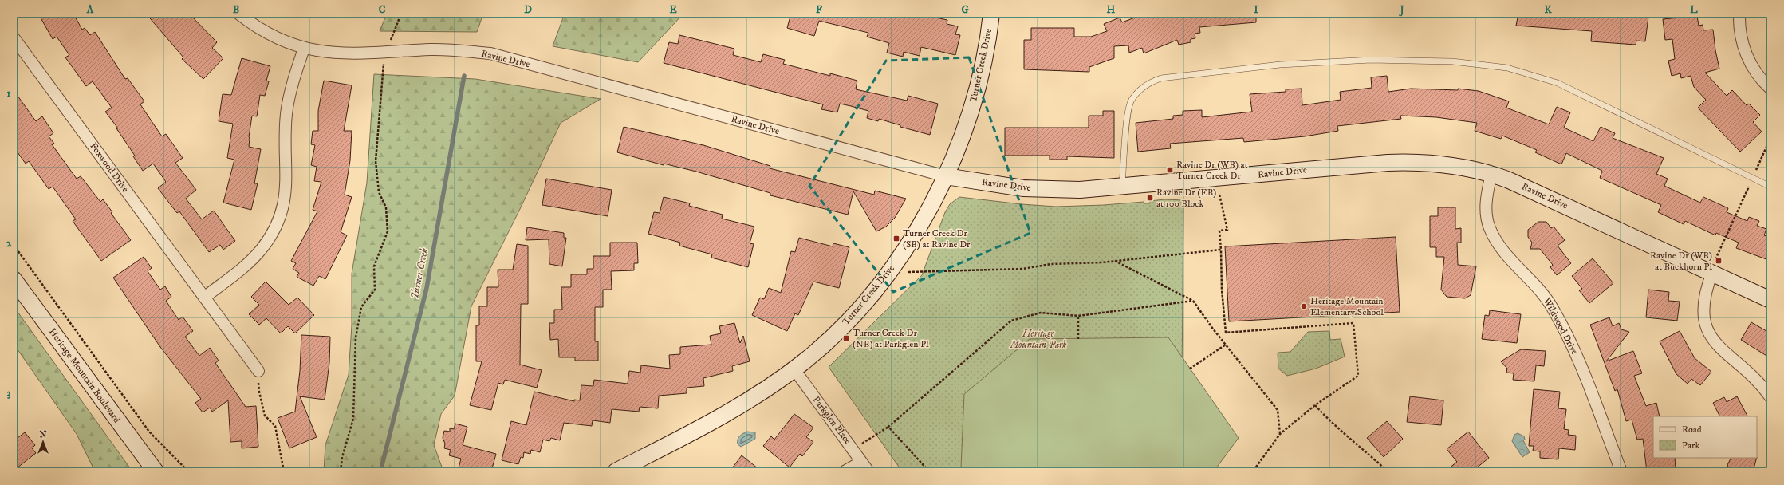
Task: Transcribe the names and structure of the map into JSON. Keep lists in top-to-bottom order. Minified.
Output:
{"streets":{"street":["Ravine Drive","Turner Creek Drive","Foxwood Drive","Wildwood Drive","Heritage Mountain Boulevard","Parkglen Place"]},"crossings":[["Ravine Drive","Turner Creek Drive"],["Ravine Drive","Wildwood Drive"],["Turner Creek Drive","Parkglen Place"]],"water":["Turner Creek"],"parks":["Heritage Mountain Park"],"places":{"transit":["Ravine Dr (WB) at Turner Creek Dr","Ravine Dr (EB) at 100 Block","Turner Creek Dr (SB) at Ravine Dr","Ravine Dr (WB) at Buckhorn Pl","Turner Creek Dr (NB) at Parkglen Pl"],"other":["Heritage Mountain Elementary School"]},"legend":["Road","Park"],"north":"top","grid":{"columns":["A","B","C","D","E","F","G","H","I","J","K","L"],"rows":["1","2","3"]}}
